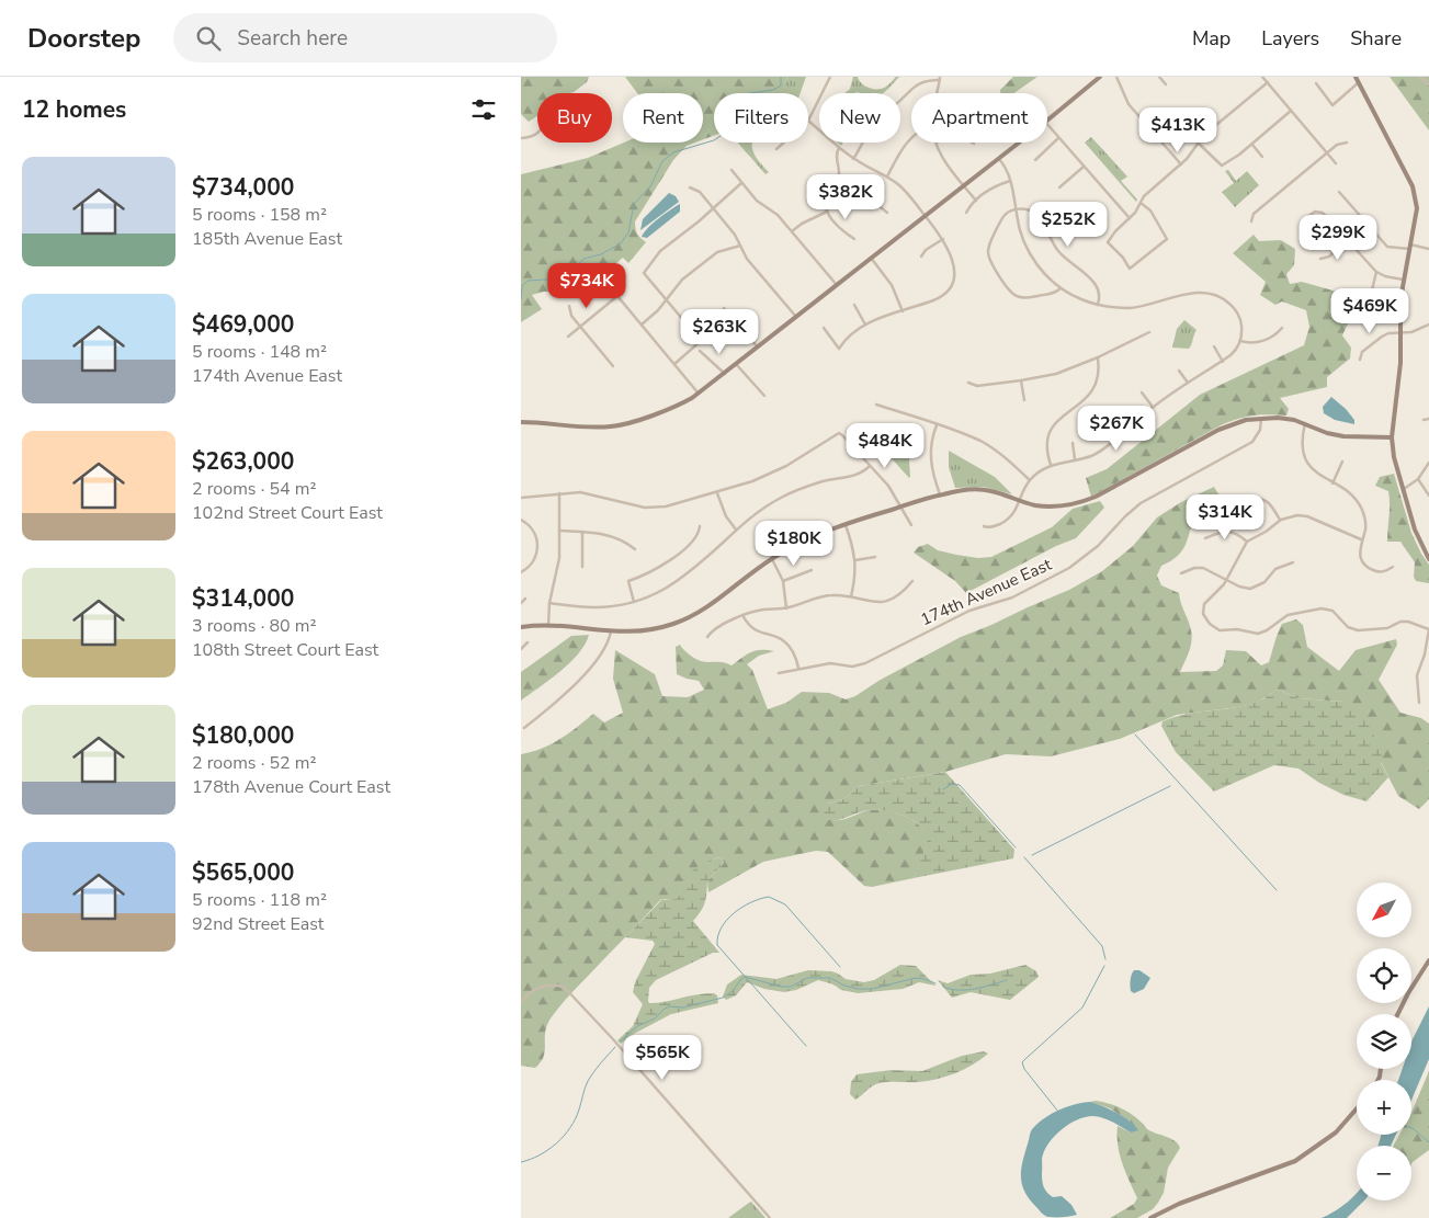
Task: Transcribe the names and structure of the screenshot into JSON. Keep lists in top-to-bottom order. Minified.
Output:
{"streets":{"street":["174th Avenue East"]},"north":"bottom left","page":{"header":"Doorstep","search":"Search here","nav":["Map","Layers","Share"],"heading":"12 homes","chip":["Buy","Rent","Filters","New","Apartment"],"price":["$413K","$382K","$252K","$299K","$734K","$469K","$263K","$267K","$484K","$314K","$180K","$565K"],"list":[{"name":"$734,000","note":"5 rooms · 158 m² · 185th Avenue East"},{"name":"$469,000","note":"5 rooms · 148 m² · 174th Avenue East"},{"name":"$263,000","note":"2 rooms · 54 m² · 102nd Street Court East"},{"name":"$314,000","note":"3 rooms · 80 m² · 108th Street Court East"},{"name":"$180,000","note":"2 rooms · 52 m² · 178th Avenue Court East"},{"name":"$565,000","note":"5 rooms · 118 m² · 92nd Street East"}],"map_buttons":["+","−"]}}
